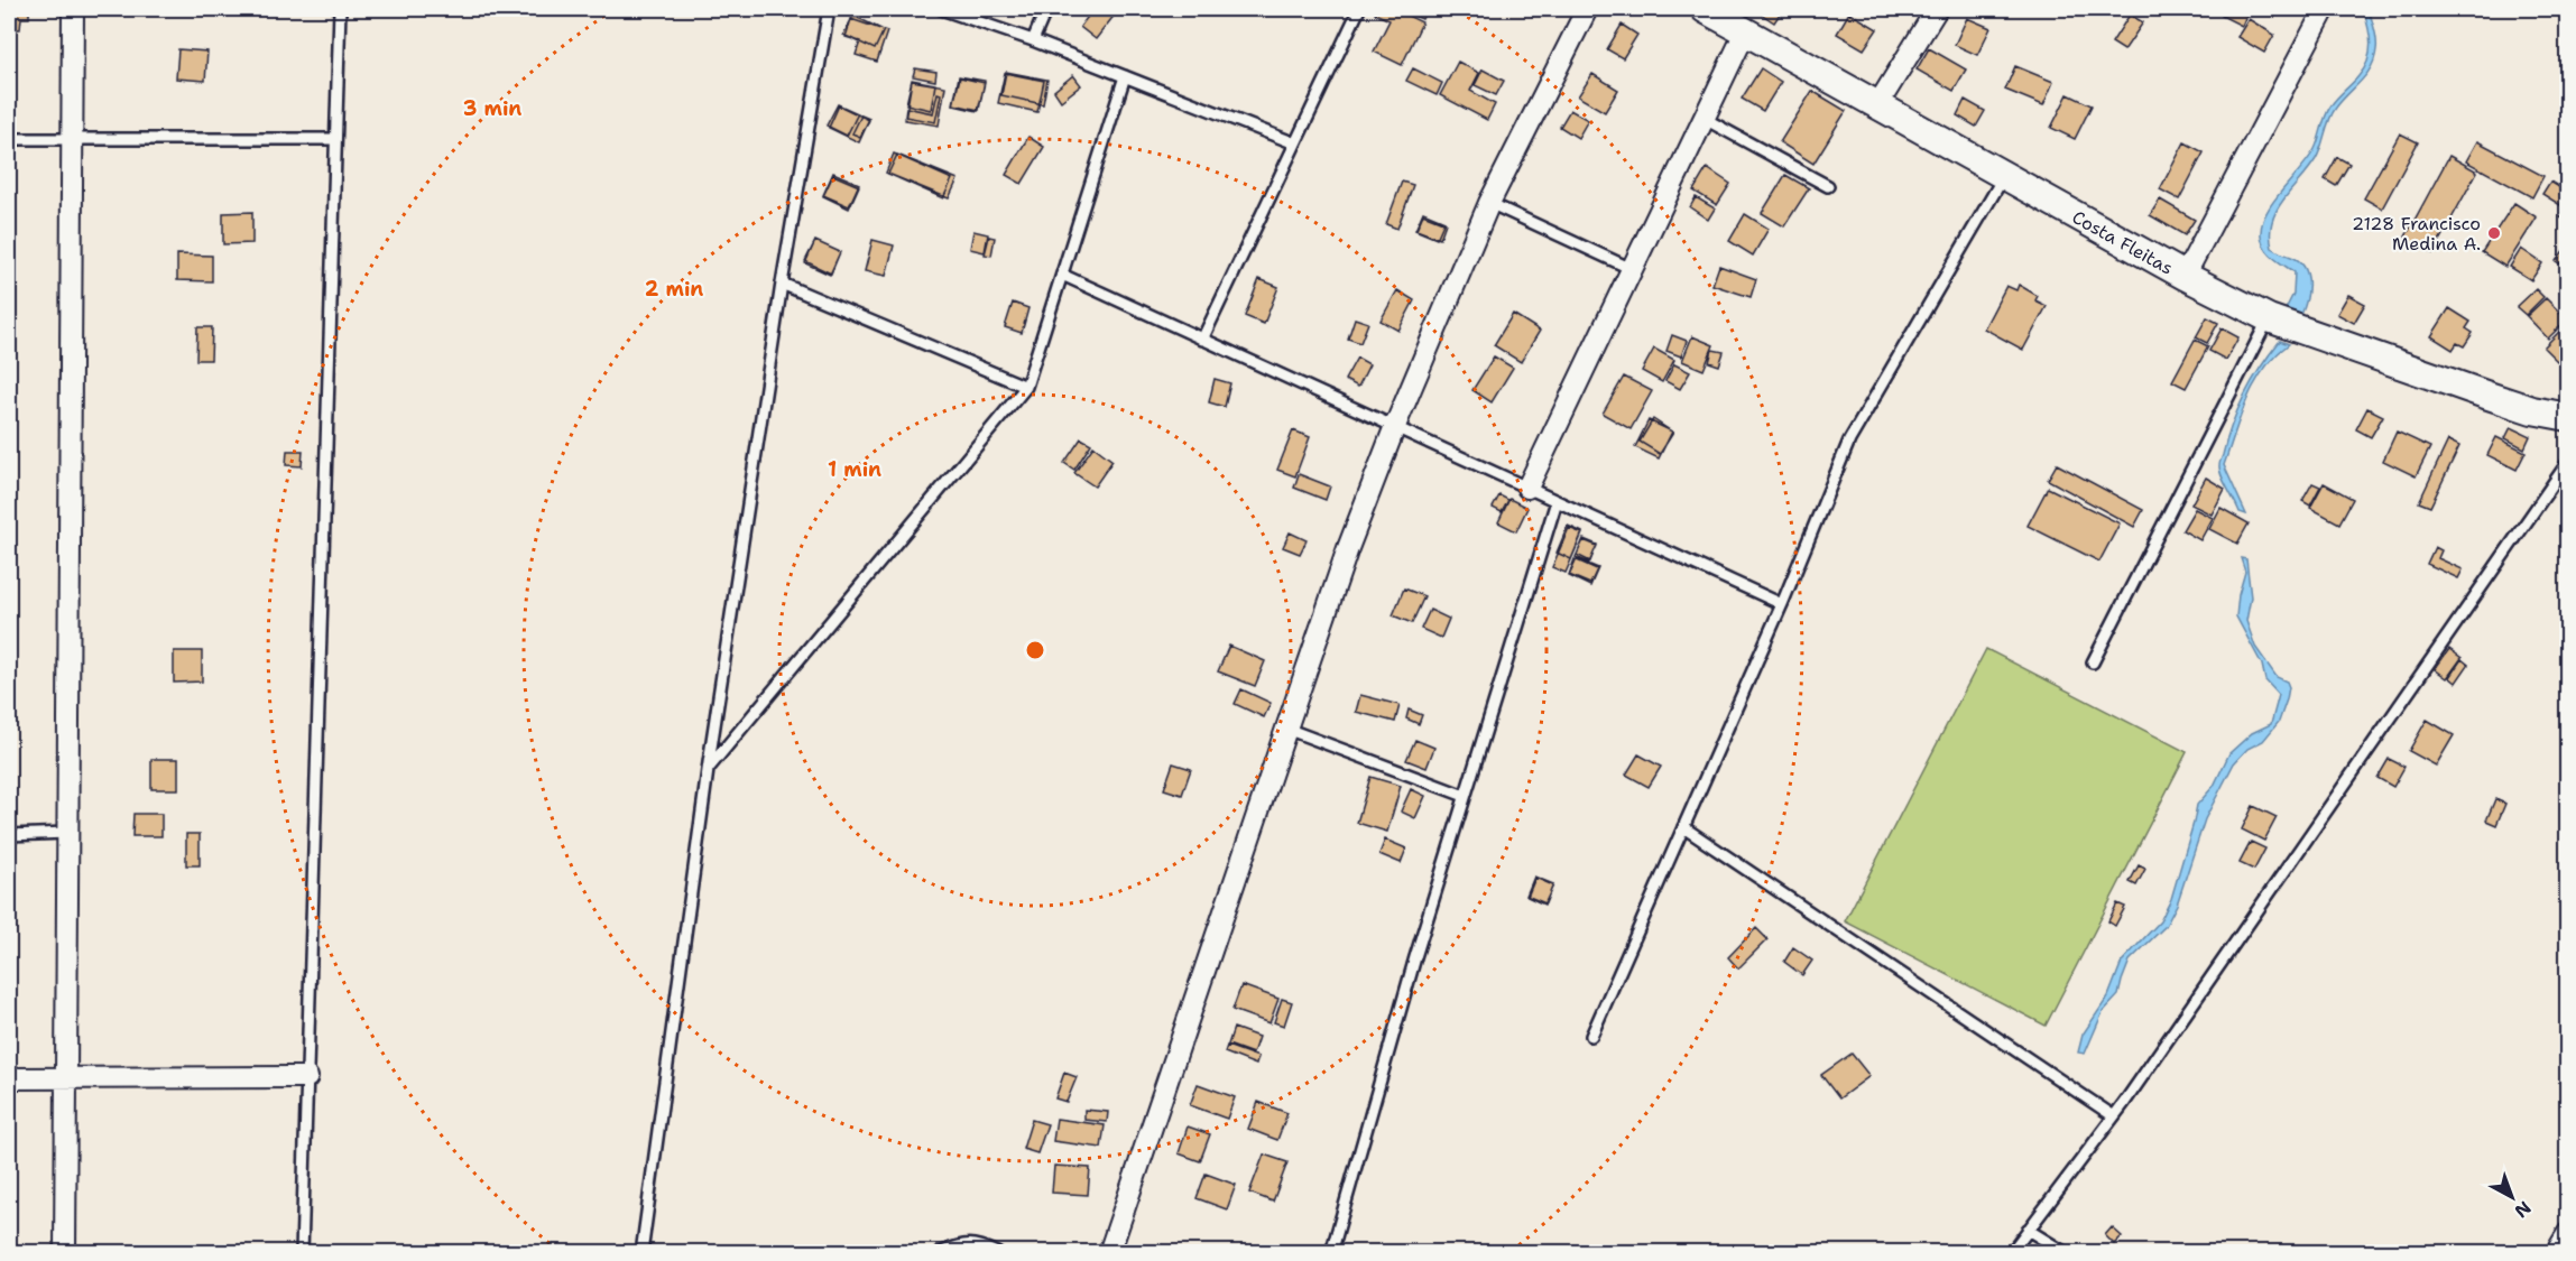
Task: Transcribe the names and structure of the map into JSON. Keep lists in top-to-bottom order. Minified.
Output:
{"streets":{"main road":["Costa Fleitas"]},"places":["2128 Francisco Medina A."],"north":"bottom right","rings":["3 min","2 min","1 min"]}
